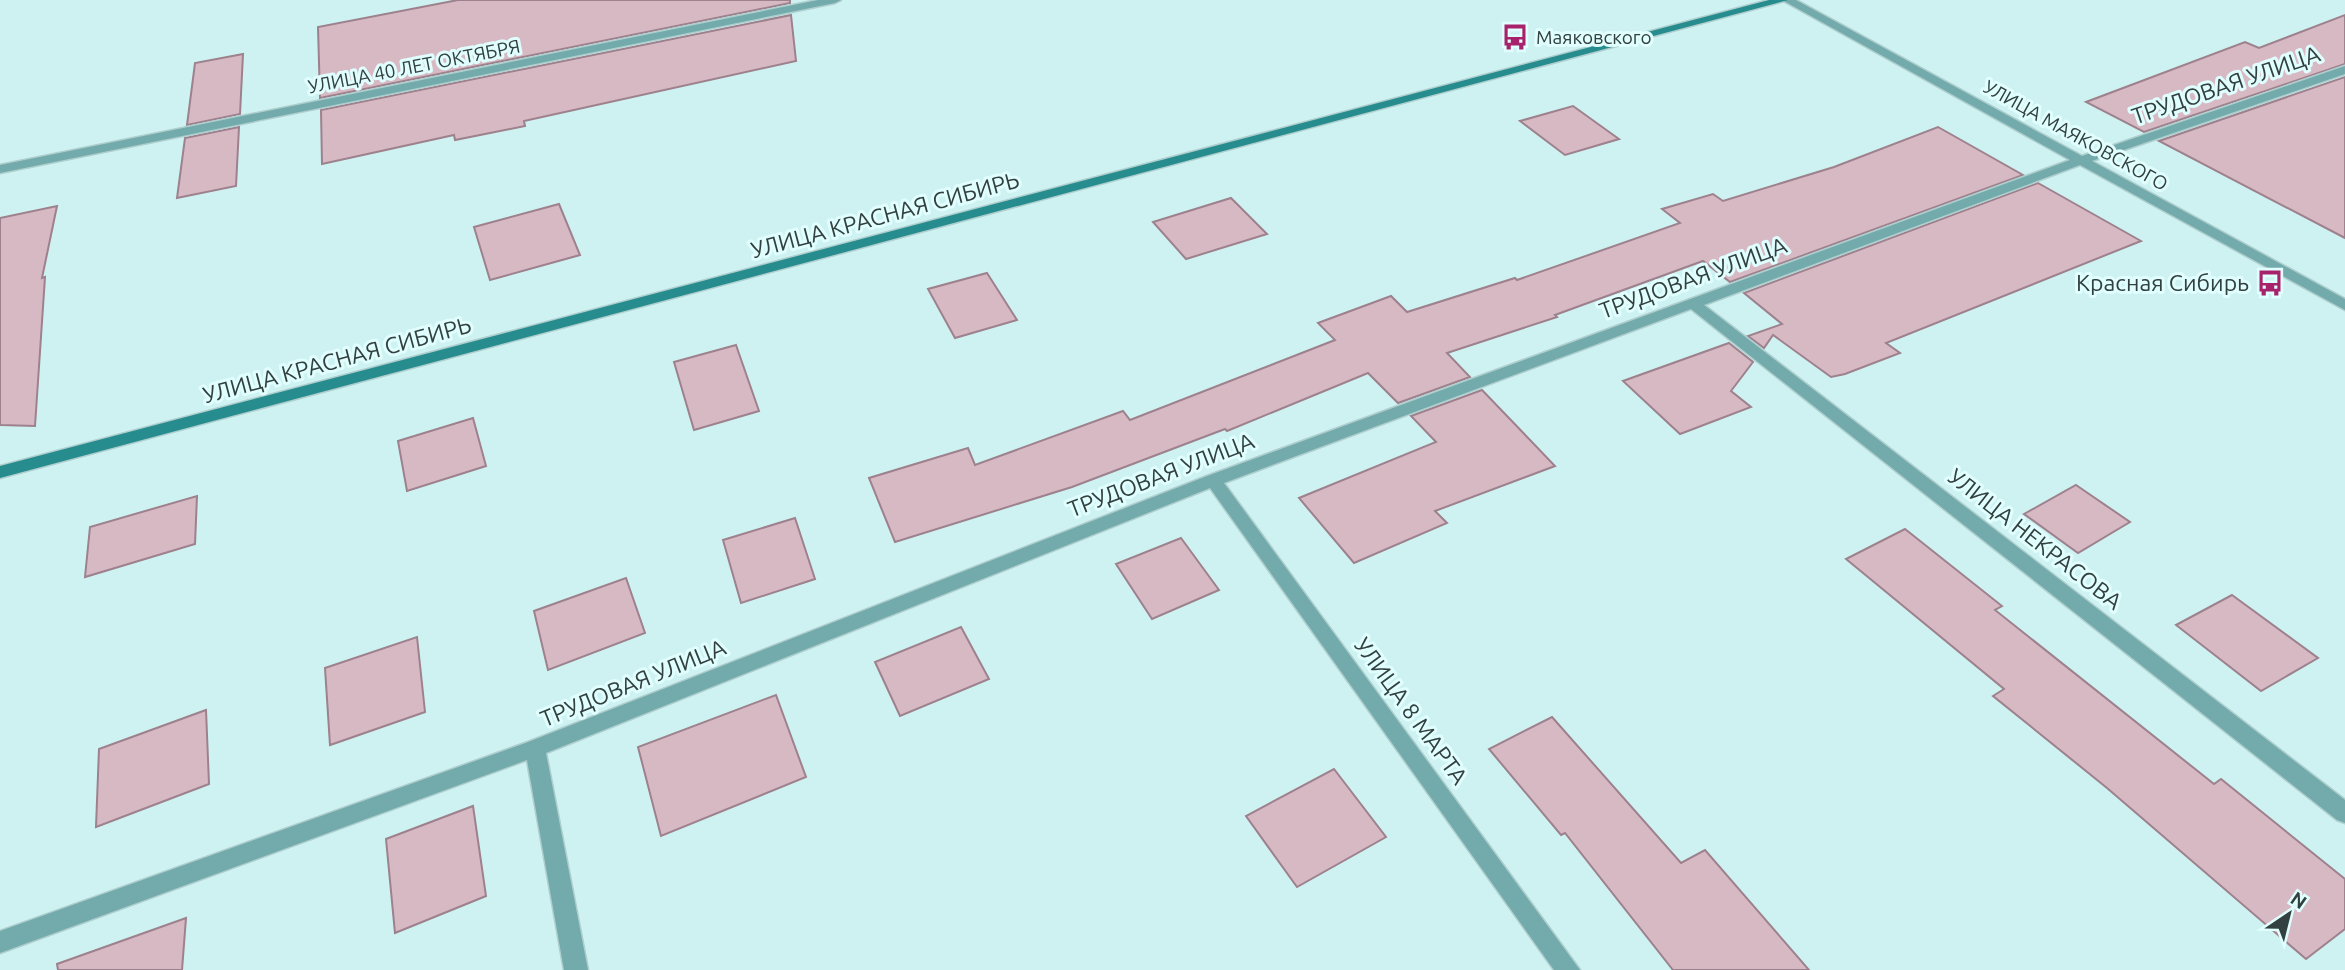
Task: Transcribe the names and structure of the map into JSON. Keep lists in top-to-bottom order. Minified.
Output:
{"streets":{"main road":["УЛИЦА КРАСНАЯ СИБИРЬ"],"street":["УЛИЦА 40 ЛЕТ ОКТЯБРЯ","ТРУДОВАЯ УЛИЦА","УЛИЦА МАЯКОВСКОГО","УЛИЦА НЕКРАСОВА","УЛИЦА 8 МАРТА"]},"crossings":[["ТРУДОВАЯ УЛИЦА","УЛИЦА МАЯКОВСКОГО"],["ТРУДОВАЯ УЛИЦА","УЛИЦА НЕКРАСОВА"],["ТРУДОВАЯ УЛИЦА","УЛИЦА 8 МАРТА"]],"places":{"bus stop":["Маяковского","Красная Сибирь"]},"north":"top right"}
